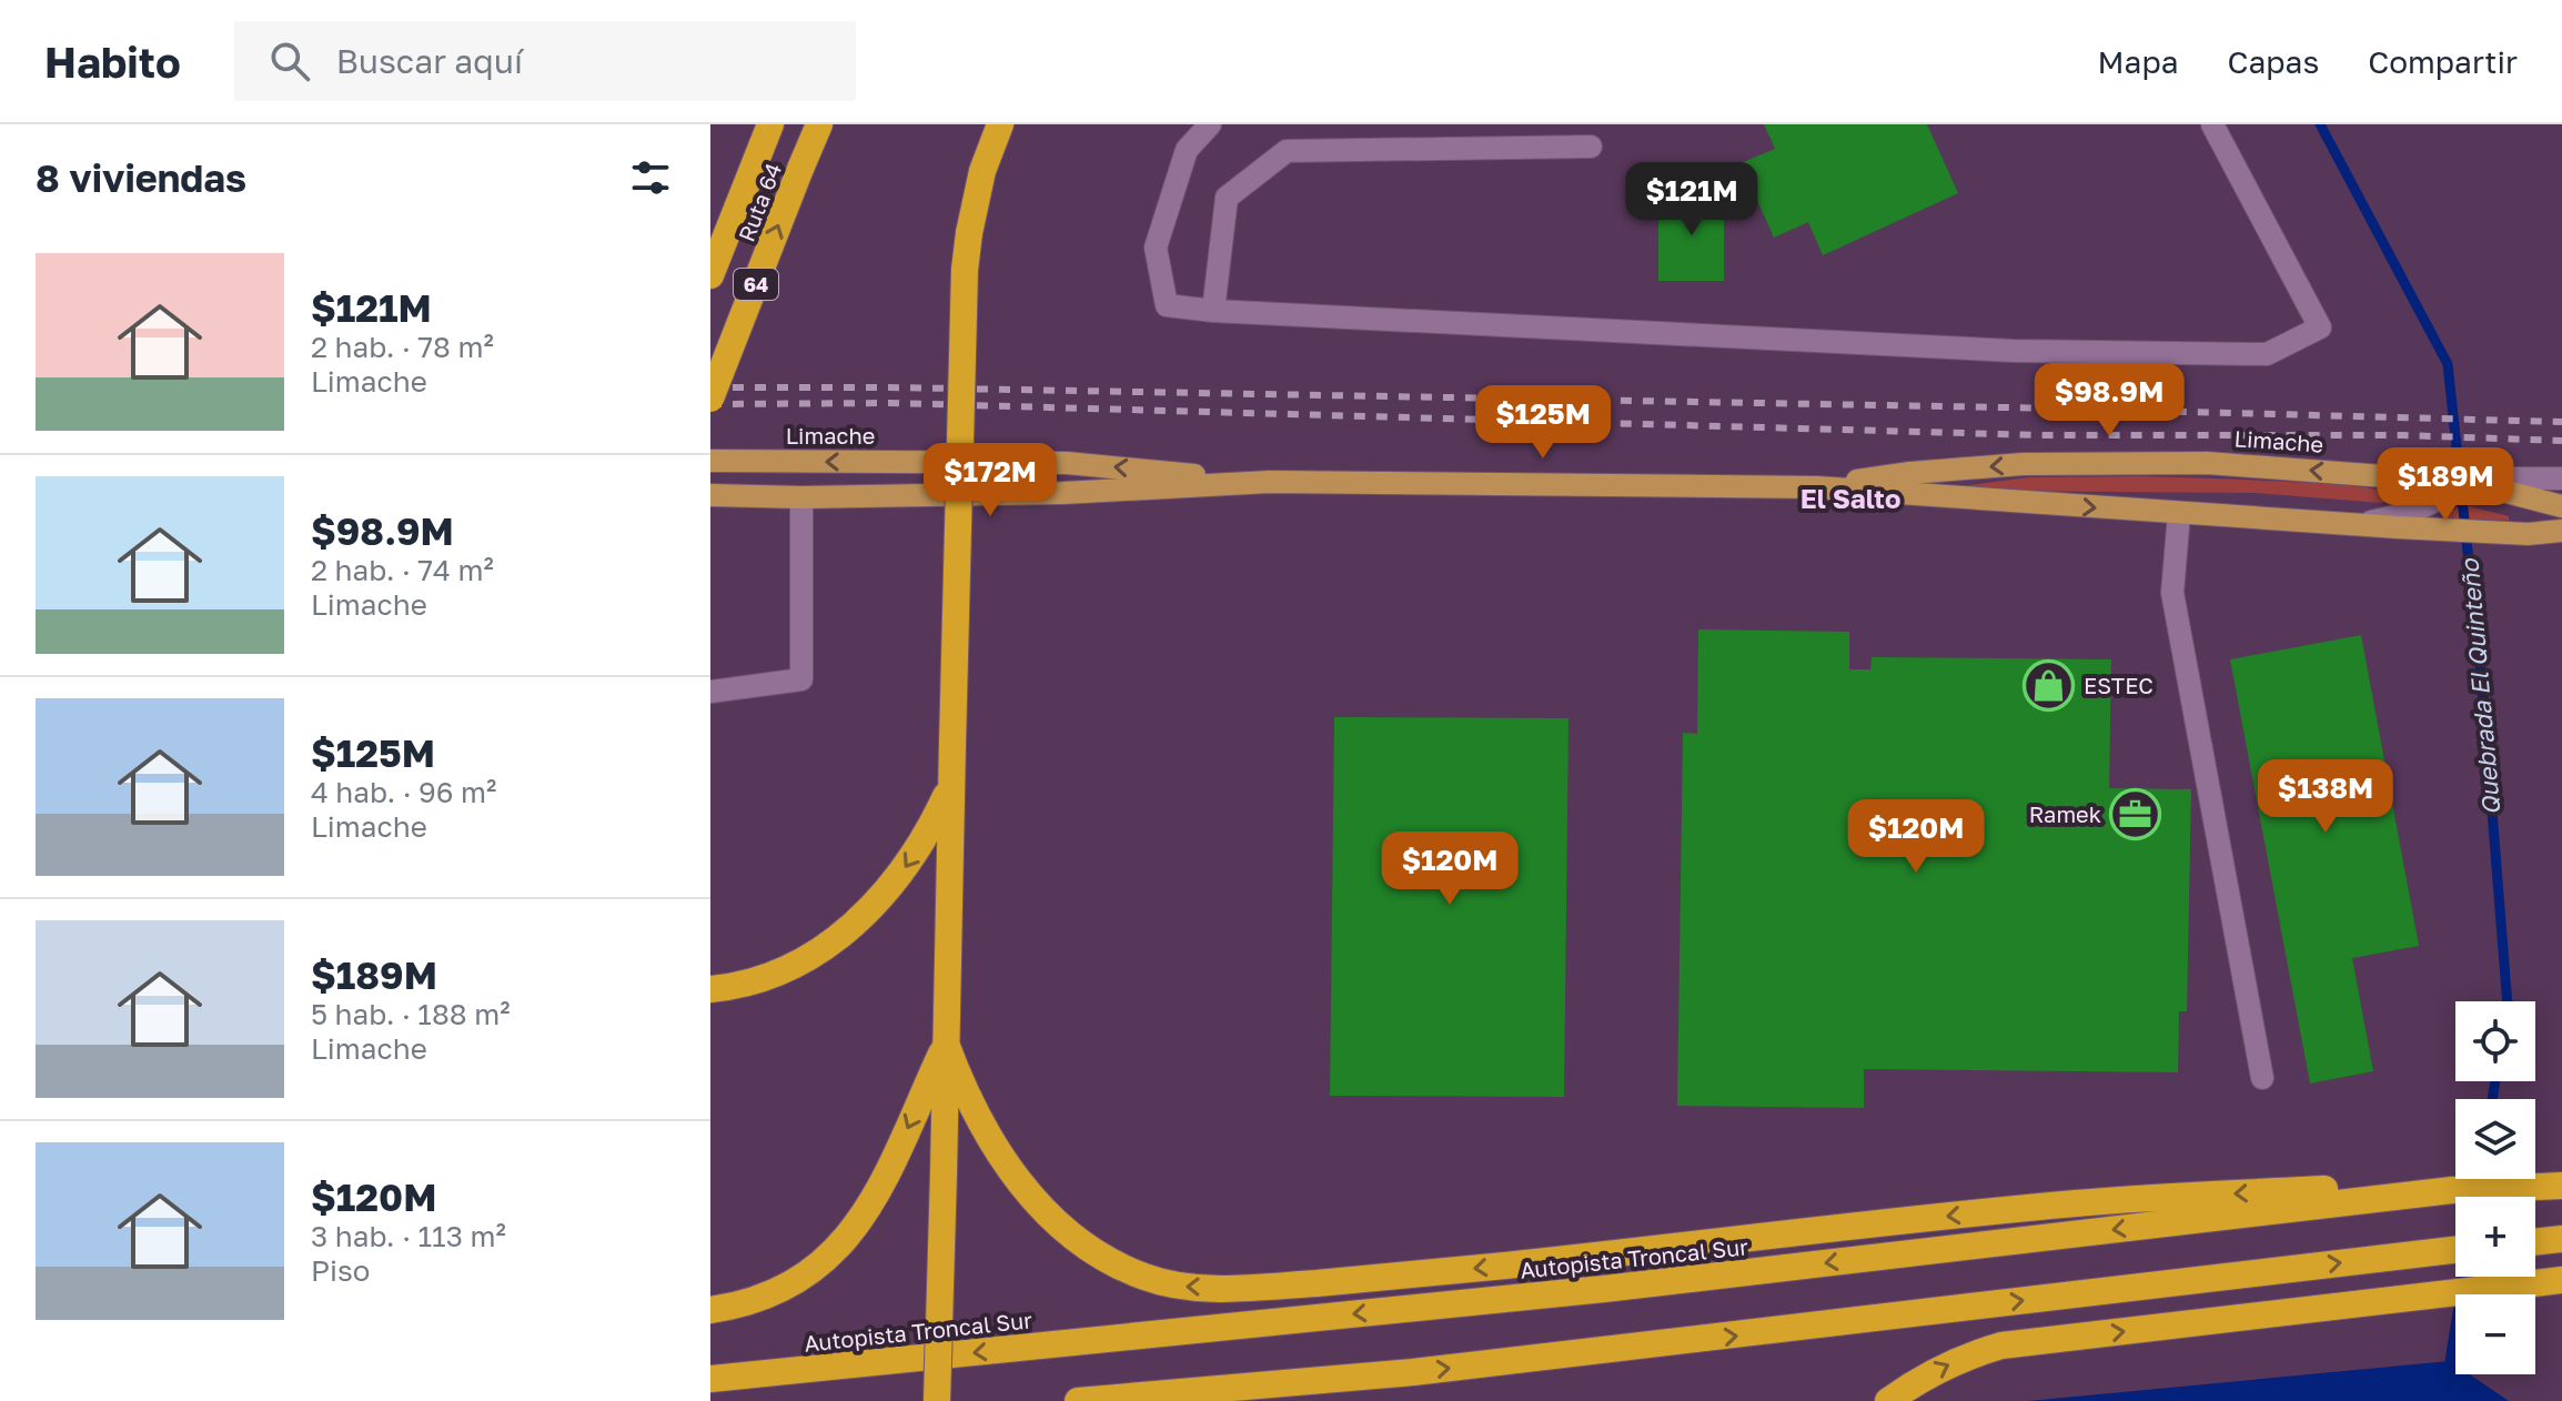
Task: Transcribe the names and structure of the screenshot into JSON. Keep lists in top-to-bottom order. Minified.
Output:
{"streets":{"highway":["Ruta 64","64","Autopista Troncal Sur"],"main road":["Limache"]},"districts":["El Salto"],"water":["Quebrada El Quinteño"],"places":{"shop":["ESTEC"],"office":["Ramek"]},"page":{"header":"Habito","search":"Buscar aquí","nav":["Mapa","Capas","Compartir"],"heading":"8 viviendas","price":["$121M","$98.9M","$125M","$172M","$189M","$138M","$120M","$120M"],"list":[{"name":"$121M","note":"2 hab. · 78 m² · Limache"},{"name":"$98.9M","note":"2 hab. · 74 m² · Limache"},{"name":"$125M","note":"4 hab. · 96 m² · Limache"},{"name":"$189M","note":"5 hab. · 188 m² · Limache"},{"name":"$120M","note":"3 hab. · 113 m² · Piso"}],"map_buttons":["+","−"]}}
